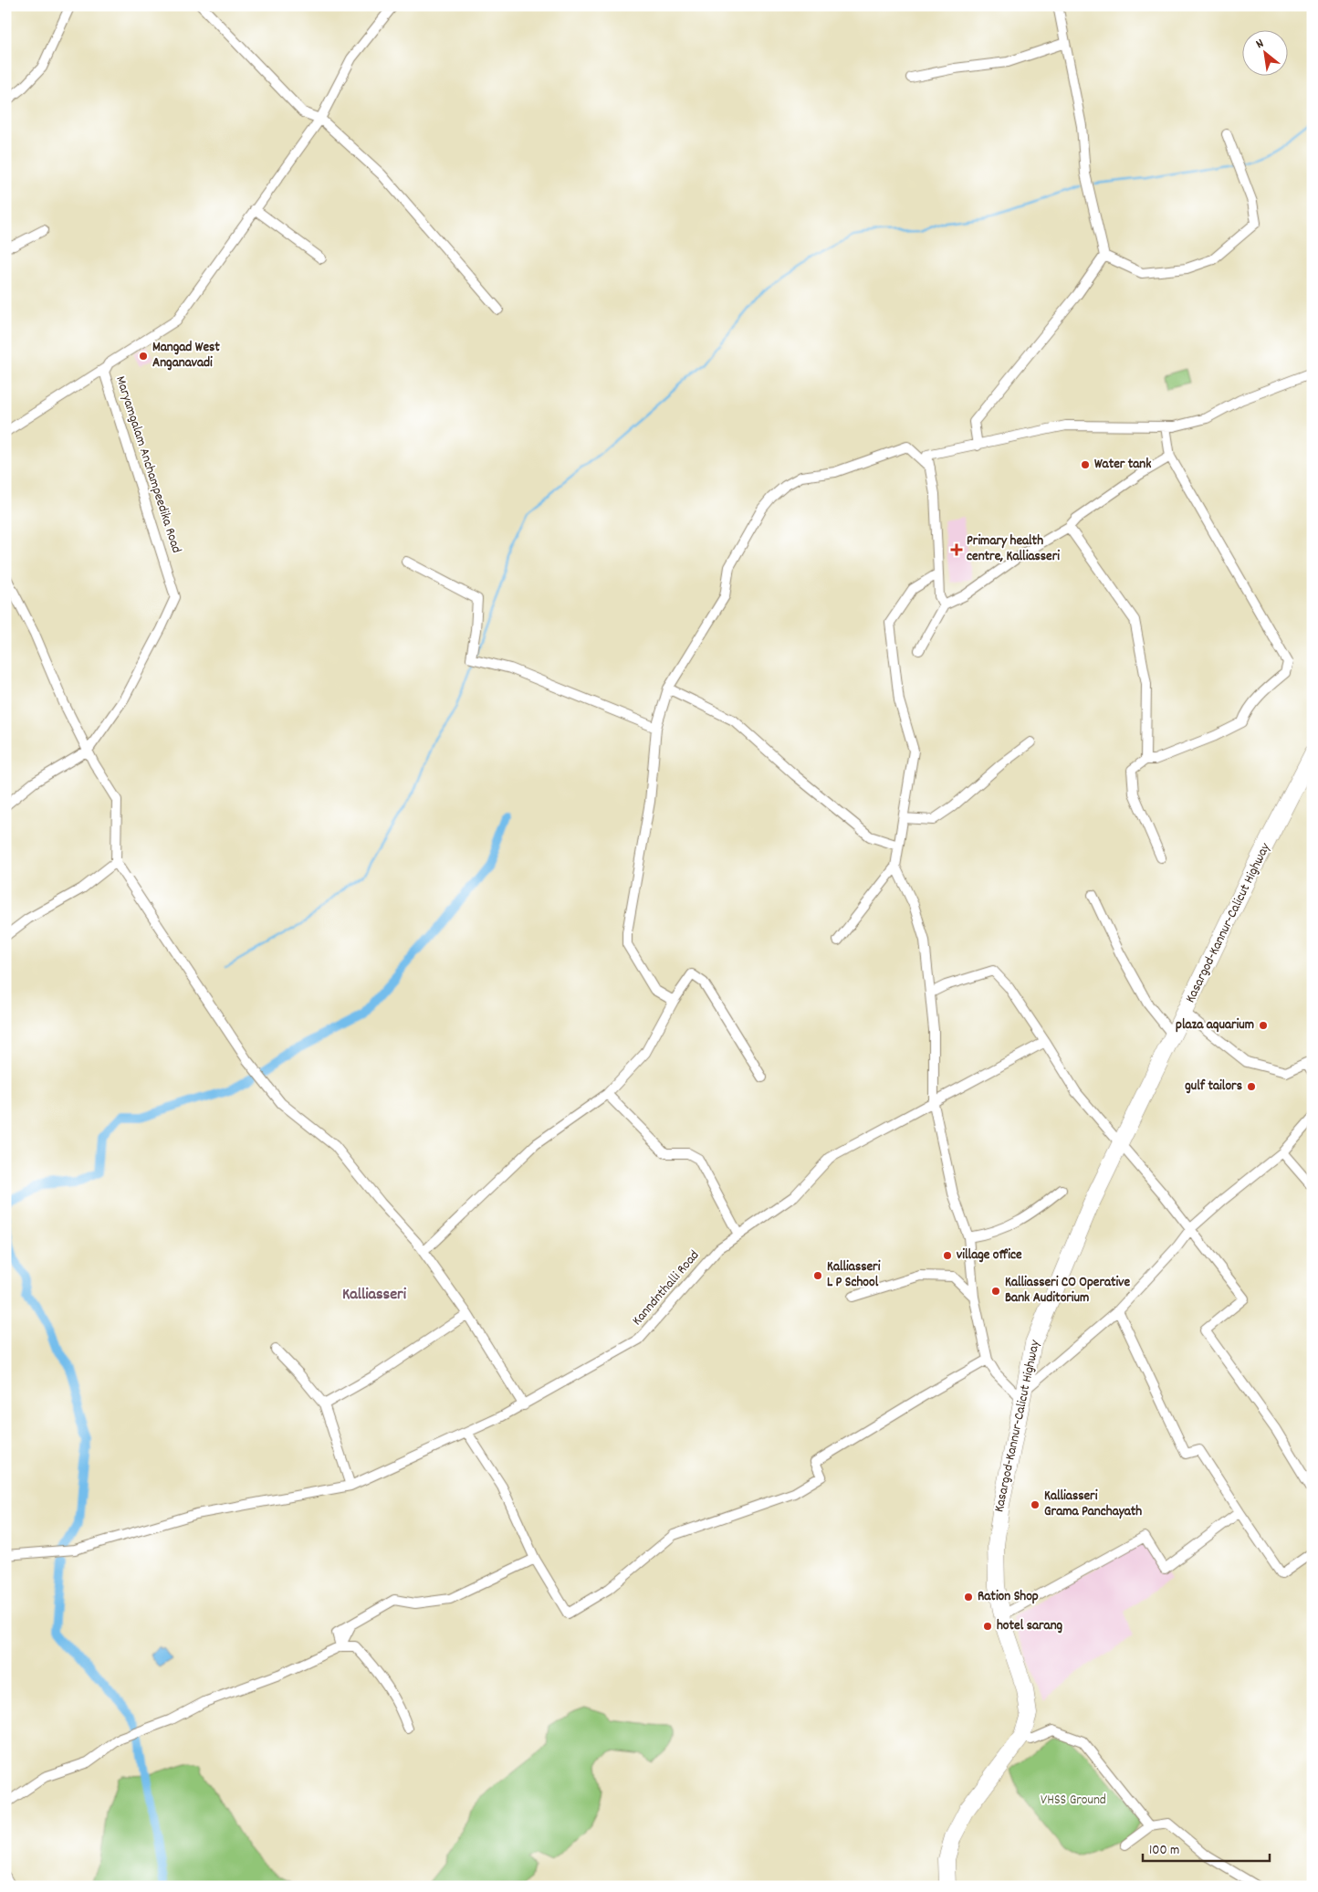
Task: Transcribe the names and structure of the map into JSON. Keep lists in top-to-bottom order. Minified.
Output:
{"streets":{"highway":["Kasargod-Kannur-Calicut Highway"],"street":["Maryamgalam Anchampeedika Road","Kanndnthalli Road"]},"districts":["Kalliasseri"],"parks":["VHSS Ground"],"places":{"other":["Mangad West Anganavadi","Water tank","plaza aquarium","gulf tailors","village office","Kalliasseri L P School","Kalliasseri CO Operative Bank Auditorium","Kalliasseri Grama Panchayath","Ration Shop","hotel sarang"],"health":["Primary health centre, Kalliasseri"]},"scale_bar":"100 m","north":"top left"}
